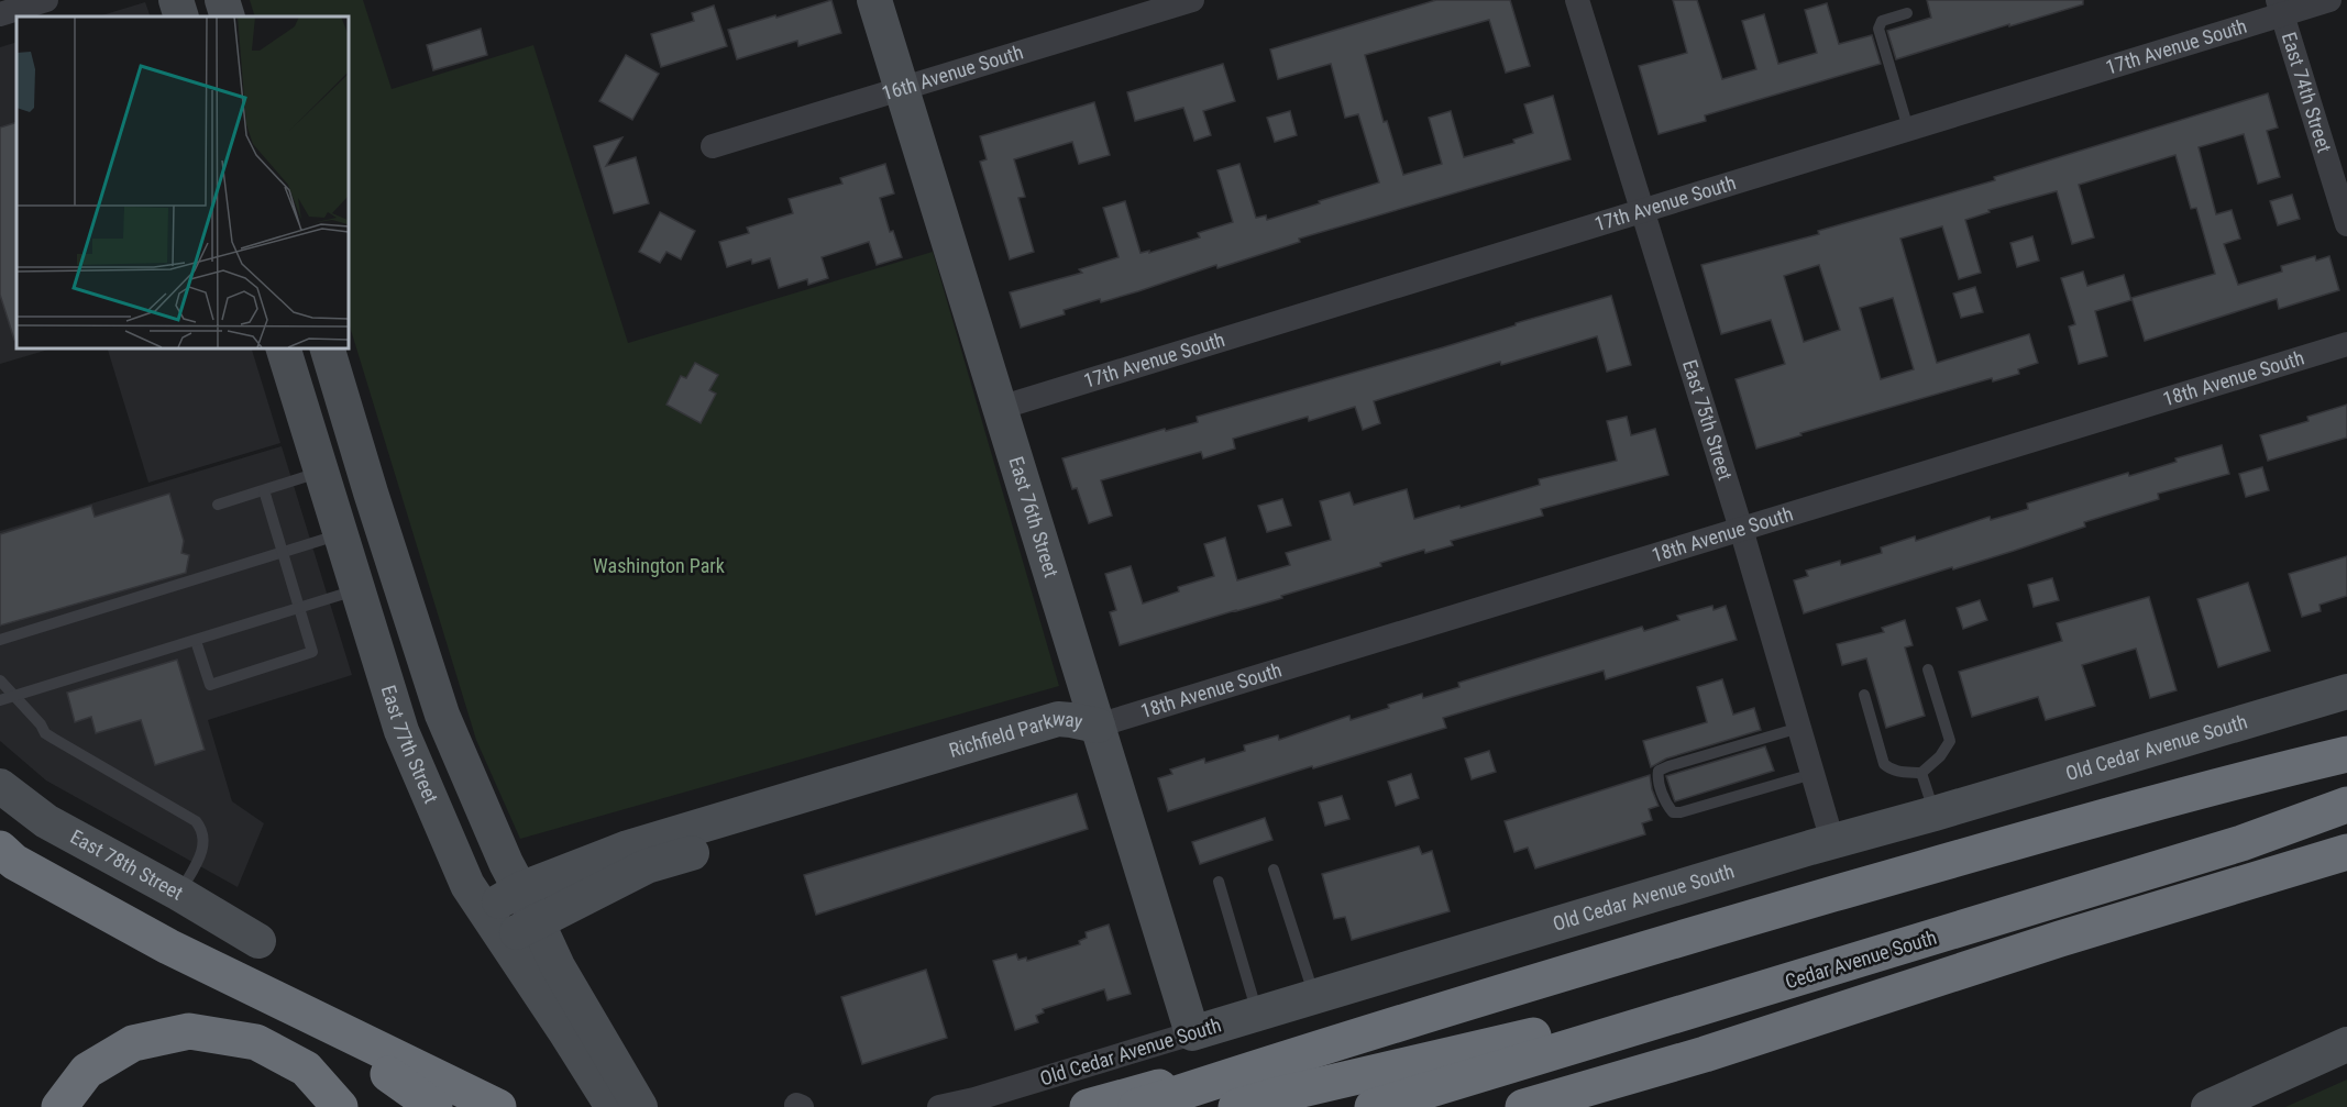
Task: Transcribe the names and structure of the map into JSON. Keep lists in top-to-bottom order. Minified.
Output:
{"streets":{"highway":["Cedar Avenue South"],"street":["17th Avenue South","16th Avenue South","East 74th Street","18th Avenue South","East 75th Street","East 76th Street","Richfield Parkway","East 77th Street","Old Cedar Avenue South","East 78th Street"]},"crossings":[["17th Avenue South","East 74th Street"],["17th Avenue South","East 75th Street"],["17th Avenue South","East 76th Street"],["16th Avenue South","East 76th Street"],["18th Avenue South","East 75th Street"],["18th Avenue South","East 76th Street"],["18th Avenue South","Richfield Parkway"],["East 75th Street","Old Cedar Avenue South"],["East 76th Street","Richfield Parkway"],["East 76th Street","Old Cedar Avenue South"],["Richfield Parkway","East 77th Street"]],"parks":["Washington Park"]}
